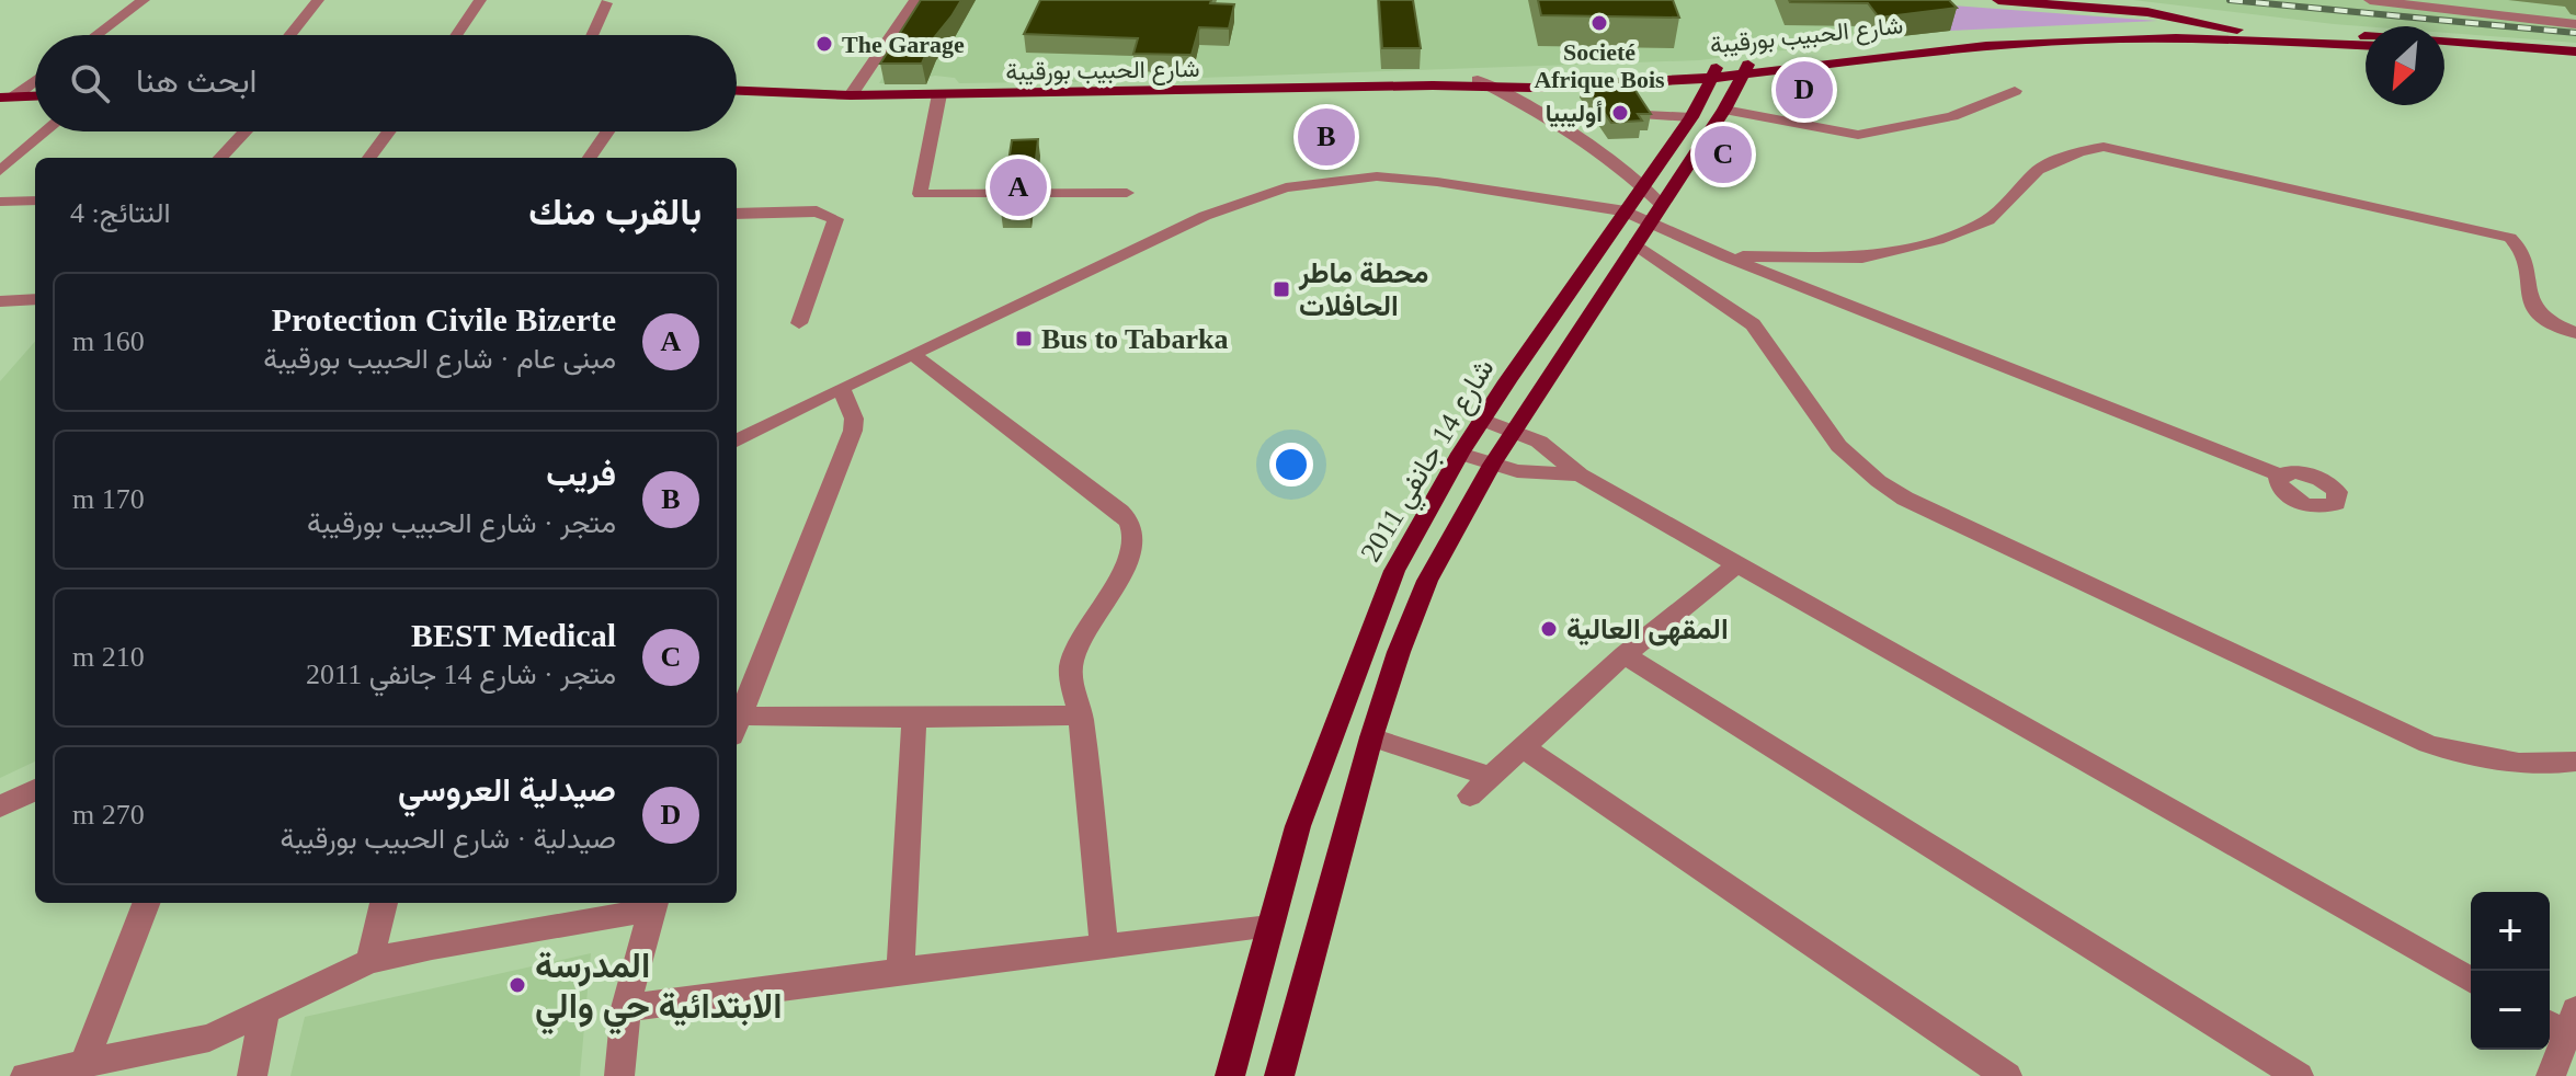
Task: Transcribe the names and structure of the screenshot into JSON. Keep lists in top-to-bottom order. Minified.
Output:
{"streets":{"main road":["شارع الحبيب بورقيبة","شارع 14 جانفي 2011"]},"crossings":[["شارع الحبيب بورقيبة","شارع 14 جانفي 2011"]],"places":{"other":["Societé Afrique Bois","The Garage","أوليبيا","المقهى العالية","المدرسة الابتدائية حي والي"],"transit":["محطة ماطر الحافلات","Bus to Tabarka"]},"north":"bottom left","page":{"search":"ابحث هنا","pins":["D","B","C","A"],"heading":["بالقرب منك","النتائج: 4"],"list":[{"mark":"A","name":"Protection Civile Bizerte","note":"مبنى عام · شارع الحبيب بورقيبة","value":"160 m"},{"mark":"B","name":"فريب","note":"متجر · شارع الحبيب بورقيبة","value":"170 m"},{"mark":"C","name":"BEST Medical","note":"متجر · شارع 14 جانفي 2011","value":"210 m"},{"mark":"D","name":"صيدلية العروسي","note":"صيدلية · شارع الحبيب بورقيبة","value":"270 m"}],"map_buttons":["+","−"]}}
